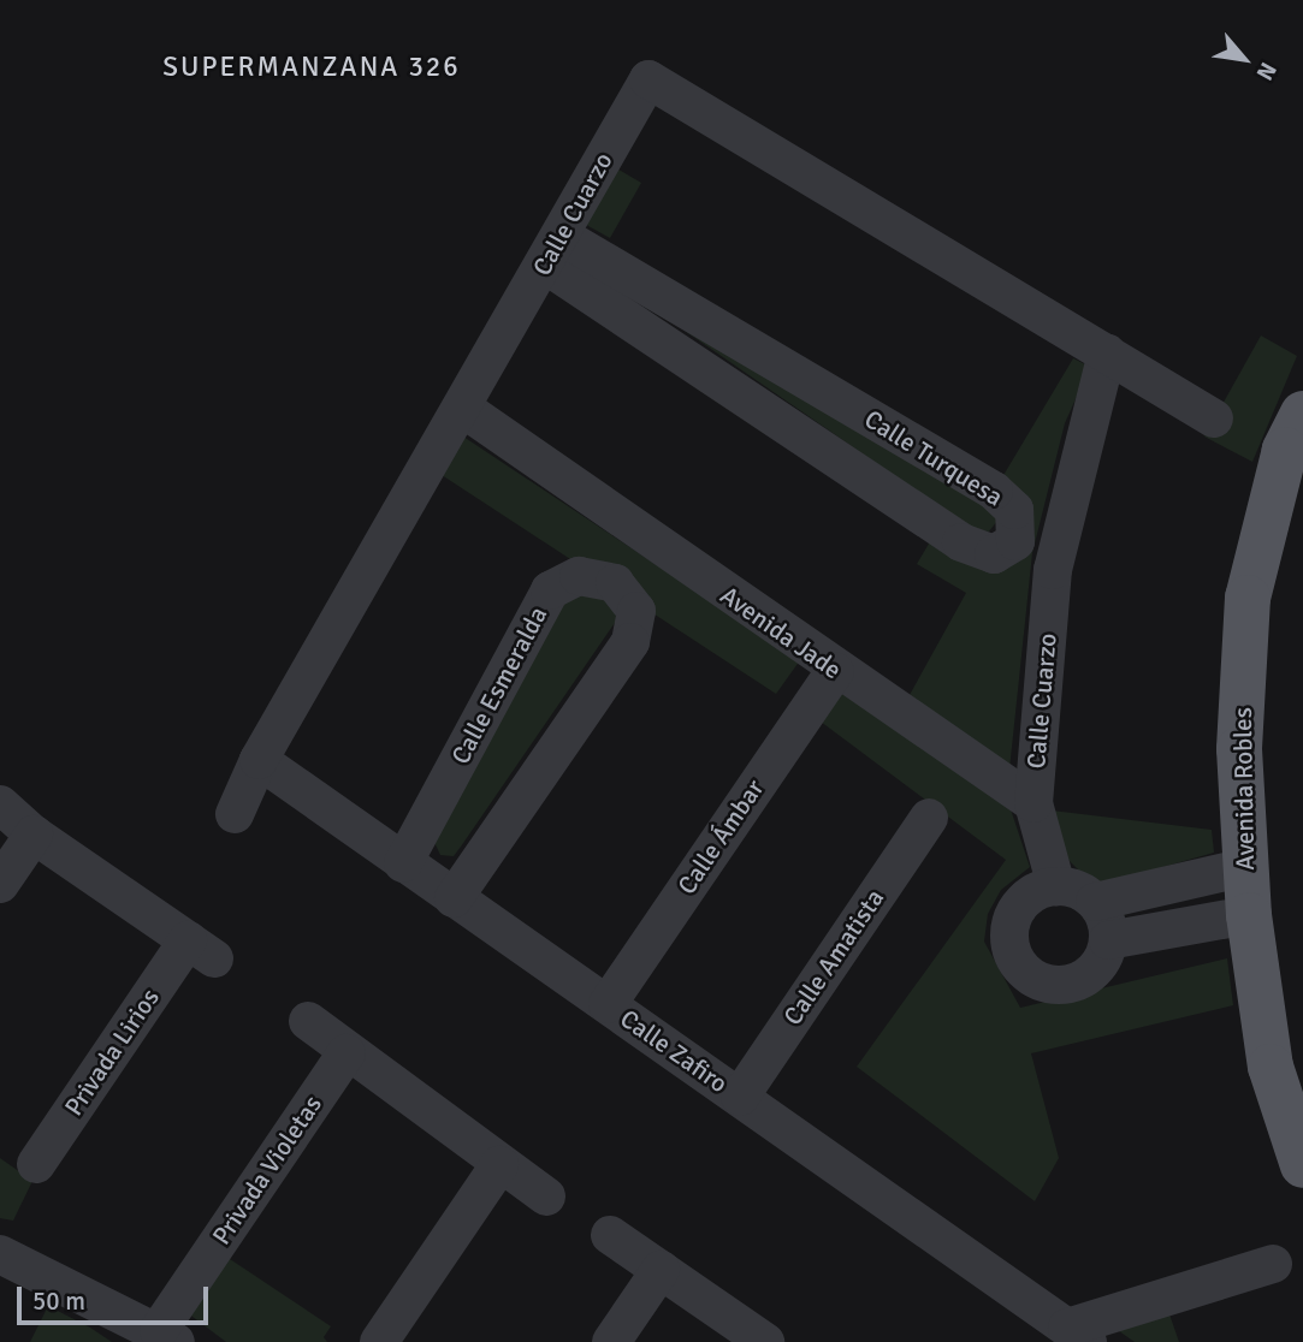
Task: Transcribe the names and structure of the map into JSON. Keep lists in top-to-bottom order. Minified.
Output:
{"streets":{"main road":["Avenida Robles"],"street":["Calle Cuarzo","Calle Turquesa","Avenida Jade","Calle Esmeralda","Calle Ámbar","Calle Amatista","Calle Zafiro","Privada Lirios","Privada Violetas"]},"crossings":[["Calle Cuarzo","Calle Turquesa"],["Calle Cuarzo","Avenida Jade"],["Calle Cuarzo","Calle Zafiro"],["Avenida Jade","Calle Ámbar"],["Calle Esmeralda","Calle Zafiro"],["Calle Ámbar","Calle Zafiro"],["Calle Amatista","Calle Zafiro"]],"districts":["SUPERMANZANA 326"],"scale_bar":"50 m","north":"bottom right"}
